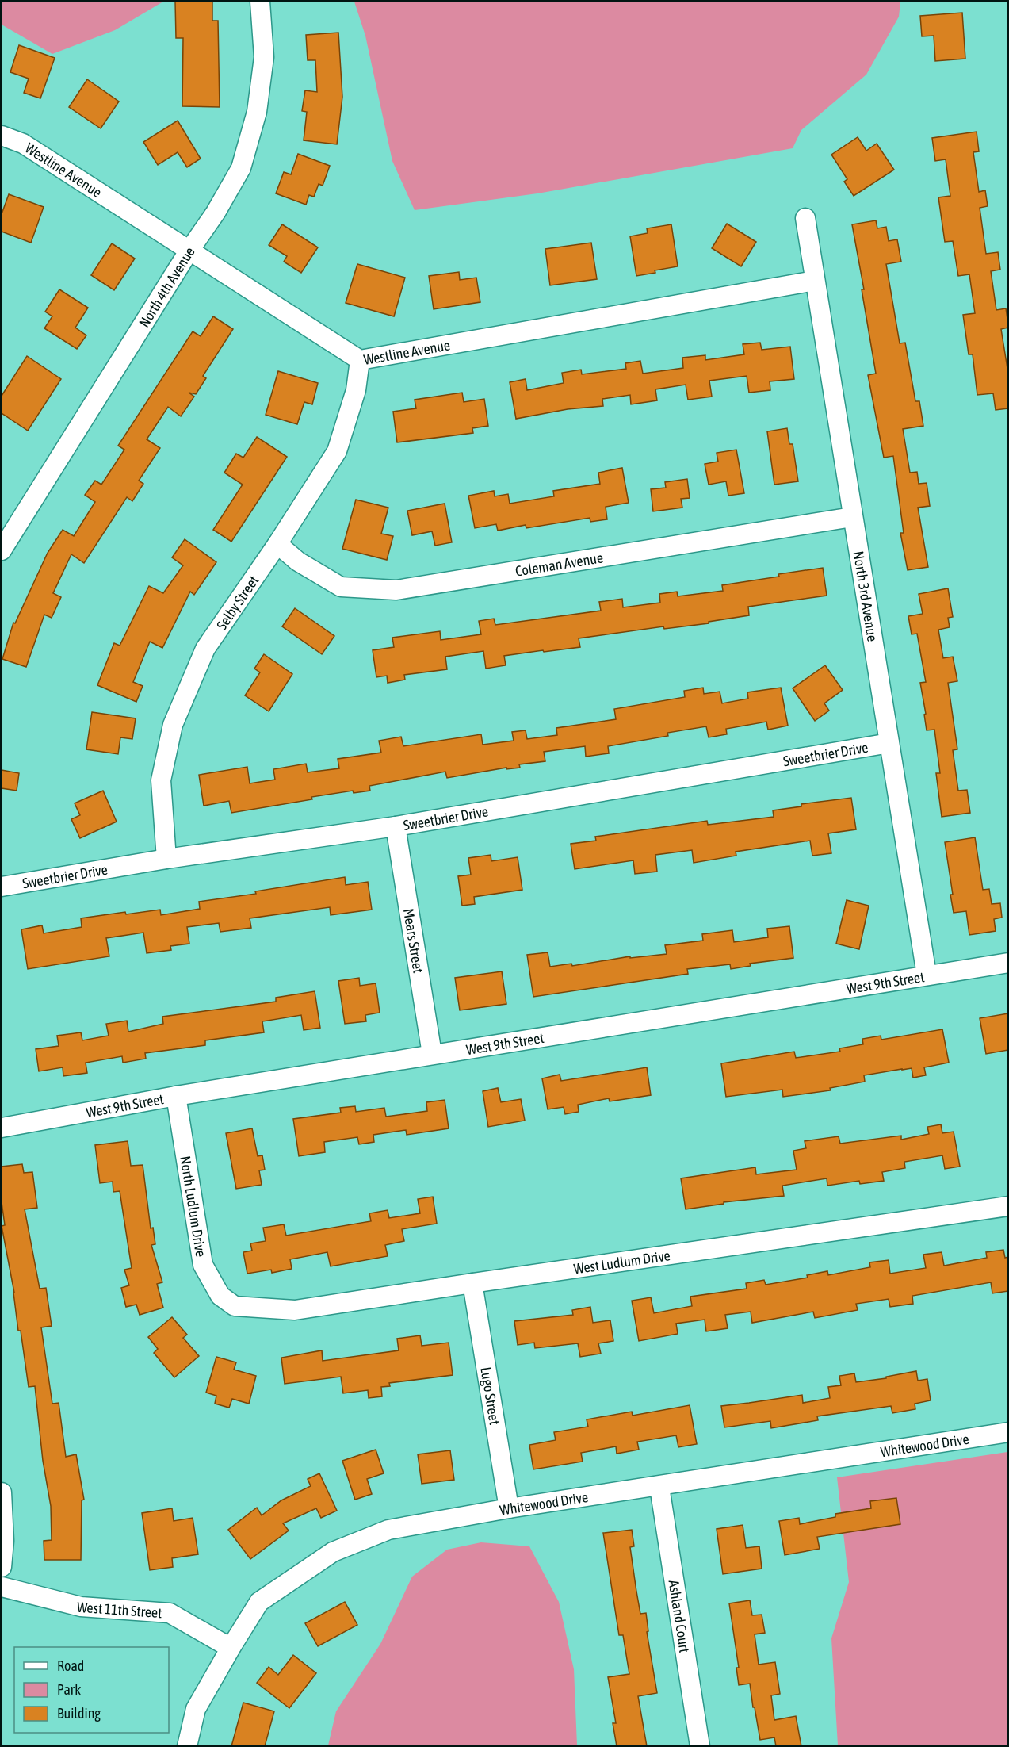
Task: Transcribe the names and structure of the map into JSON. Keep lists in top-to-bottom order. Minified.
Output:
{"streets":{"street":["Westline Avenue","North 4th Avenue","Coleman Avenue","North 3rd Avenue","Selby Street","Sweetbrier Drive","Mears Street","West 9th Street","North Ludlum Drive","West Ludlum Drive","Lugo Street","Whitewood Drive","West 11th Street","Ashland Court"]},"crossings":[["Westline Avenue","North 4th Avenue"],["Westline Avenue","North 3rd Avenue"],["Westline Avenue","Selby Street"],["Coleman Avenue","North 3rd Avenue"],["Coleman Avenue","Selby Street"],["North 3rd Avenue","Sweetbrier Drive"],["North 3rd Avenue","West 9th Street"],["Selby Street","Sweetbrier Drive"],["Sweetbrier Drive","Mears Street"],["Mears Street","West 9th Street"],["West 9th Street","North Ludlum Drive"],["North Ludlum Drive","West Ludlum Drive"],["West Ludlum Drive","Lugo Street"],["Lugo Street","Whitewood Drive"],["Whitewood Drive","West 11th Street"],["Whitewood Drive","Ashland Court"]],"legend":["Road","Park","Building"]}
